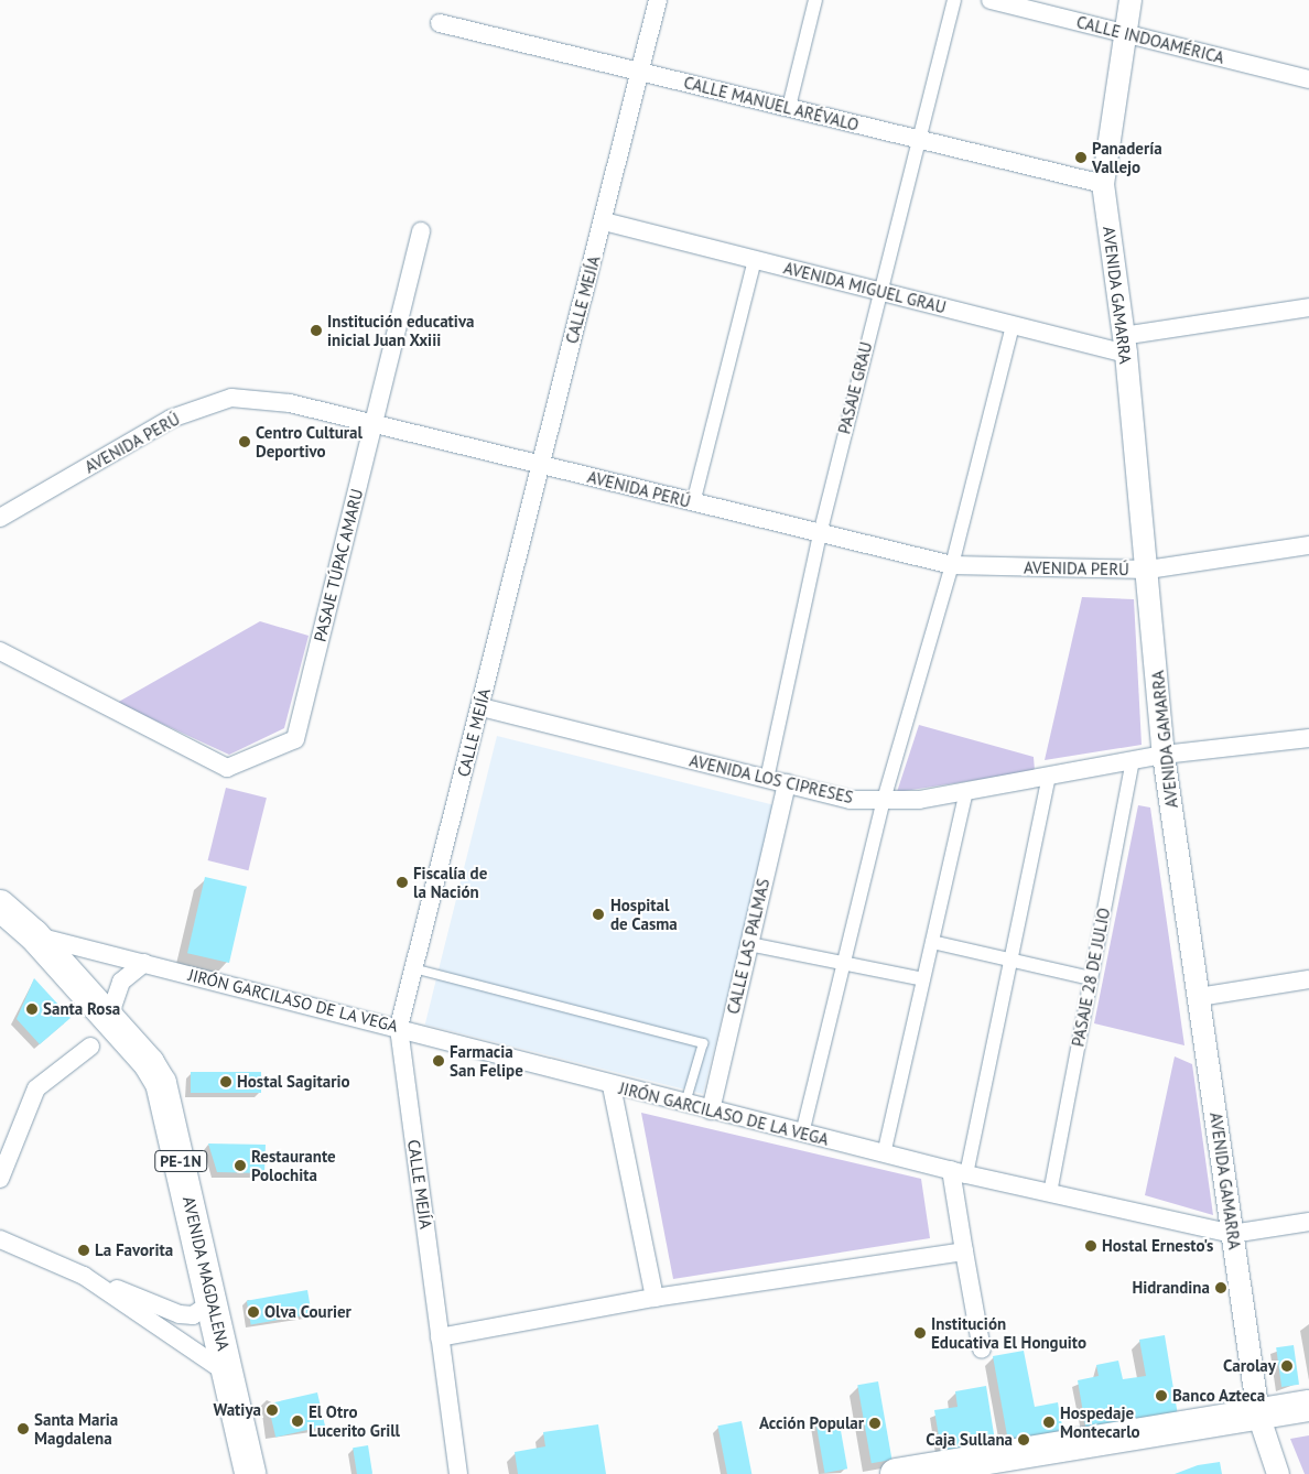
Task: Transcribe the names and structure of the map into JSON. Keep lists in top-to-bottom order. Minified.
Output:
{"streets":{"highway":["PE-1N","AVENIDA MAGDALENA"],"street":["CALLE INDOAMÉRICA","CALLE MANUEL ARÉVALO","AVENIDA MIGUEL GRAU","AVENIDA GAMARRA","CALLE MEJÍA","PASAJE GRAU","AVENIDA PERÚ","PASAJE TÚPAC AMARU","AVENIDA LOS CIPRESES","CALLE LAS PALMAS","PASAJE 28 DE JULIO","JIRÓN GARCILASO DE LA VEGA"]},"crossings":[["CALLE INDOAMÉRICA","AVENIDA GAMARRA"],["CALLE MANUEL ARÉVALO","AVENIDA GAMARRA"],["CALLE MANUEL ARÉVALO","CALLE MEJÍA"],["CALLE MANUEL ARÉVALO","PASAJE GRAU"],["AVENIDA MIGUEL GRAU","AVENIDA GAMARRA"],["AVENIDA MIGUEL GRAU","CALLE MEJÍA"],["AVENIDA MIGUEL GRAU","PASAJE GRAU"],["AVENIDA GAMARRA","AVENIDA PERÚ"],["AVENIDA GAMARRA","AVENIDA LOS CIPRESES"],["AVENIDA GAMARRA","JIRÓN GARCILASO DE LA VEGA"],["CALLE MEJÍA","AVENIDA PERÚ"],["CALLE MEJÍA","AVENIDA LOS CIPRESES"],["CALLE MEJÍA","JIRÓN GARCILASO DE LA VEGA"],["PASAJE GRAU","AVENIDA PERÚ"],["PASAJE GRAU","AVENIDA LOS CIPRESES"],["AVENIDA PERÚ","PASAJE TÚPAC AMARU"],["AVENIDA LOS CIPRESES","CALLE LAS PALMAS"],["AVENIDA LOS CIPRESES","PASAJE 28 DE JULIO"],["CALLE LAS PALMAS","JIRÓN GARCILASO DE LA VEGA"],["PASAJE 28 DE JULIO","JIRÓN GARCILASO DE LA VEGA"],["JIRÓN GARCILASO DE LA VEGA","AVENIDA MAGDALENA"]],"places":["Panadería Vallejo","Institución educativa inicial Juan Xxiii","Centro Cultural Deportivo","Fiscalía de la Nación","Hospital de Casma","Santa Rosa","Farmacia San Felipe","Hostal Sagitario","Restaurante Polochita","Hostal Ernesto's","La Favorita","Hidrandina","Olva Courier","Institución Educativa El Honguito","Carolay","Banco Azteca","Watiya","El Otro Lucerito Grill","Hospedaje Montecarlo","Acción Popular","Santa Maria Magdalena","Caja Sullana"]}
